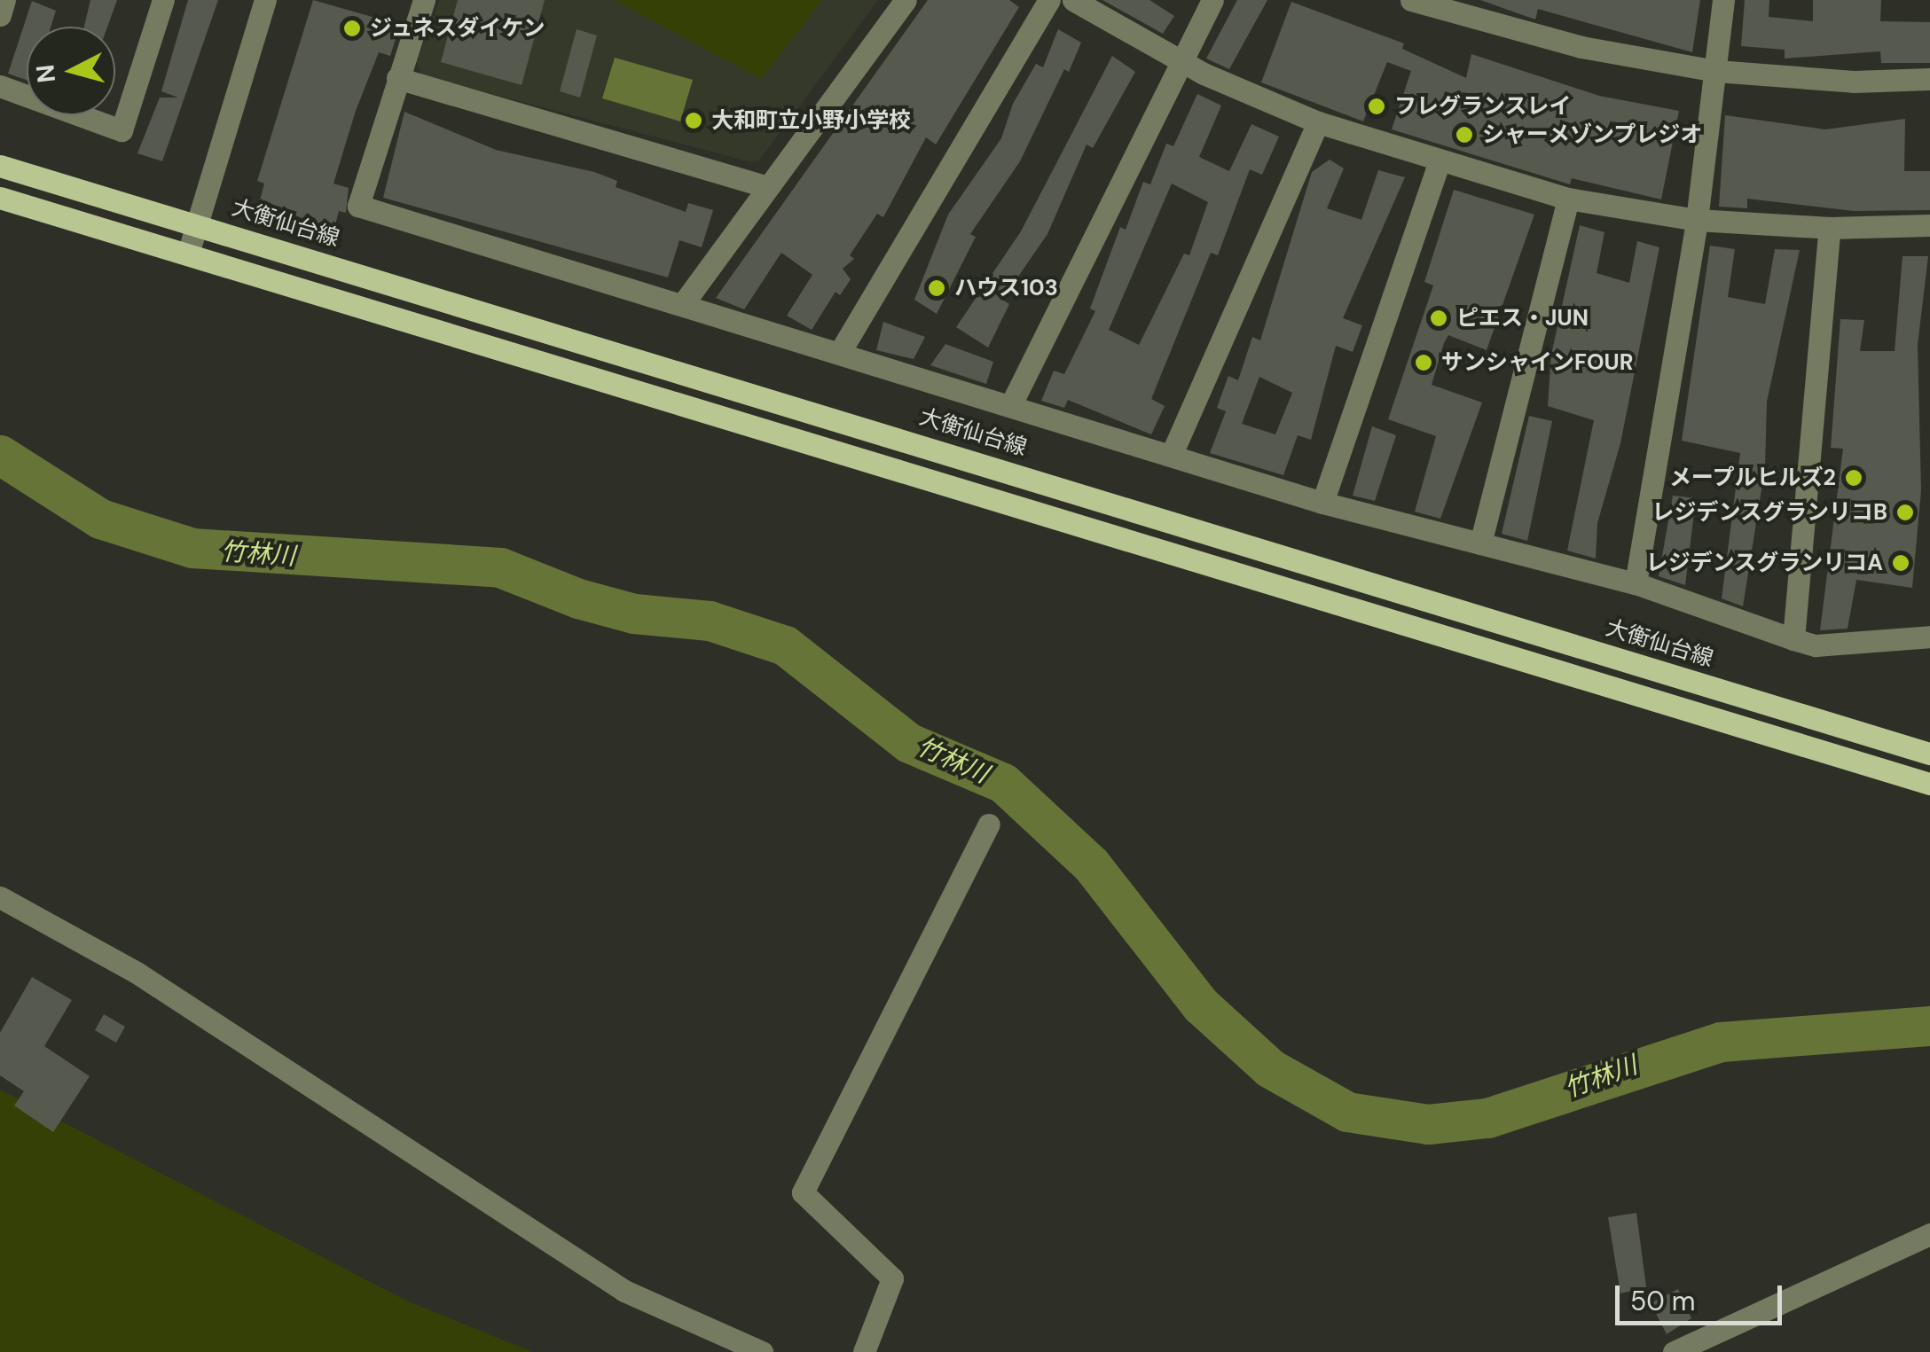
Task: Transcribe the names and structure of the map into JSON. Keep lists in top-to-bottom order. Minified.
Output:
{"streets":{"main road":["大衡仙台線"]},"water":["竹林川"],"places":["ジュネスダイケン","フレグランスレイ","大和町立小野小学校","シャーメゾンプレジオ","ハウス103","ピエス・JUN","サンシャインFOUR","メープルヒルズ2","レジデンスグランリコB","レジデンスグランリコA"],"scale_bar":"50 m","north":"left"}
